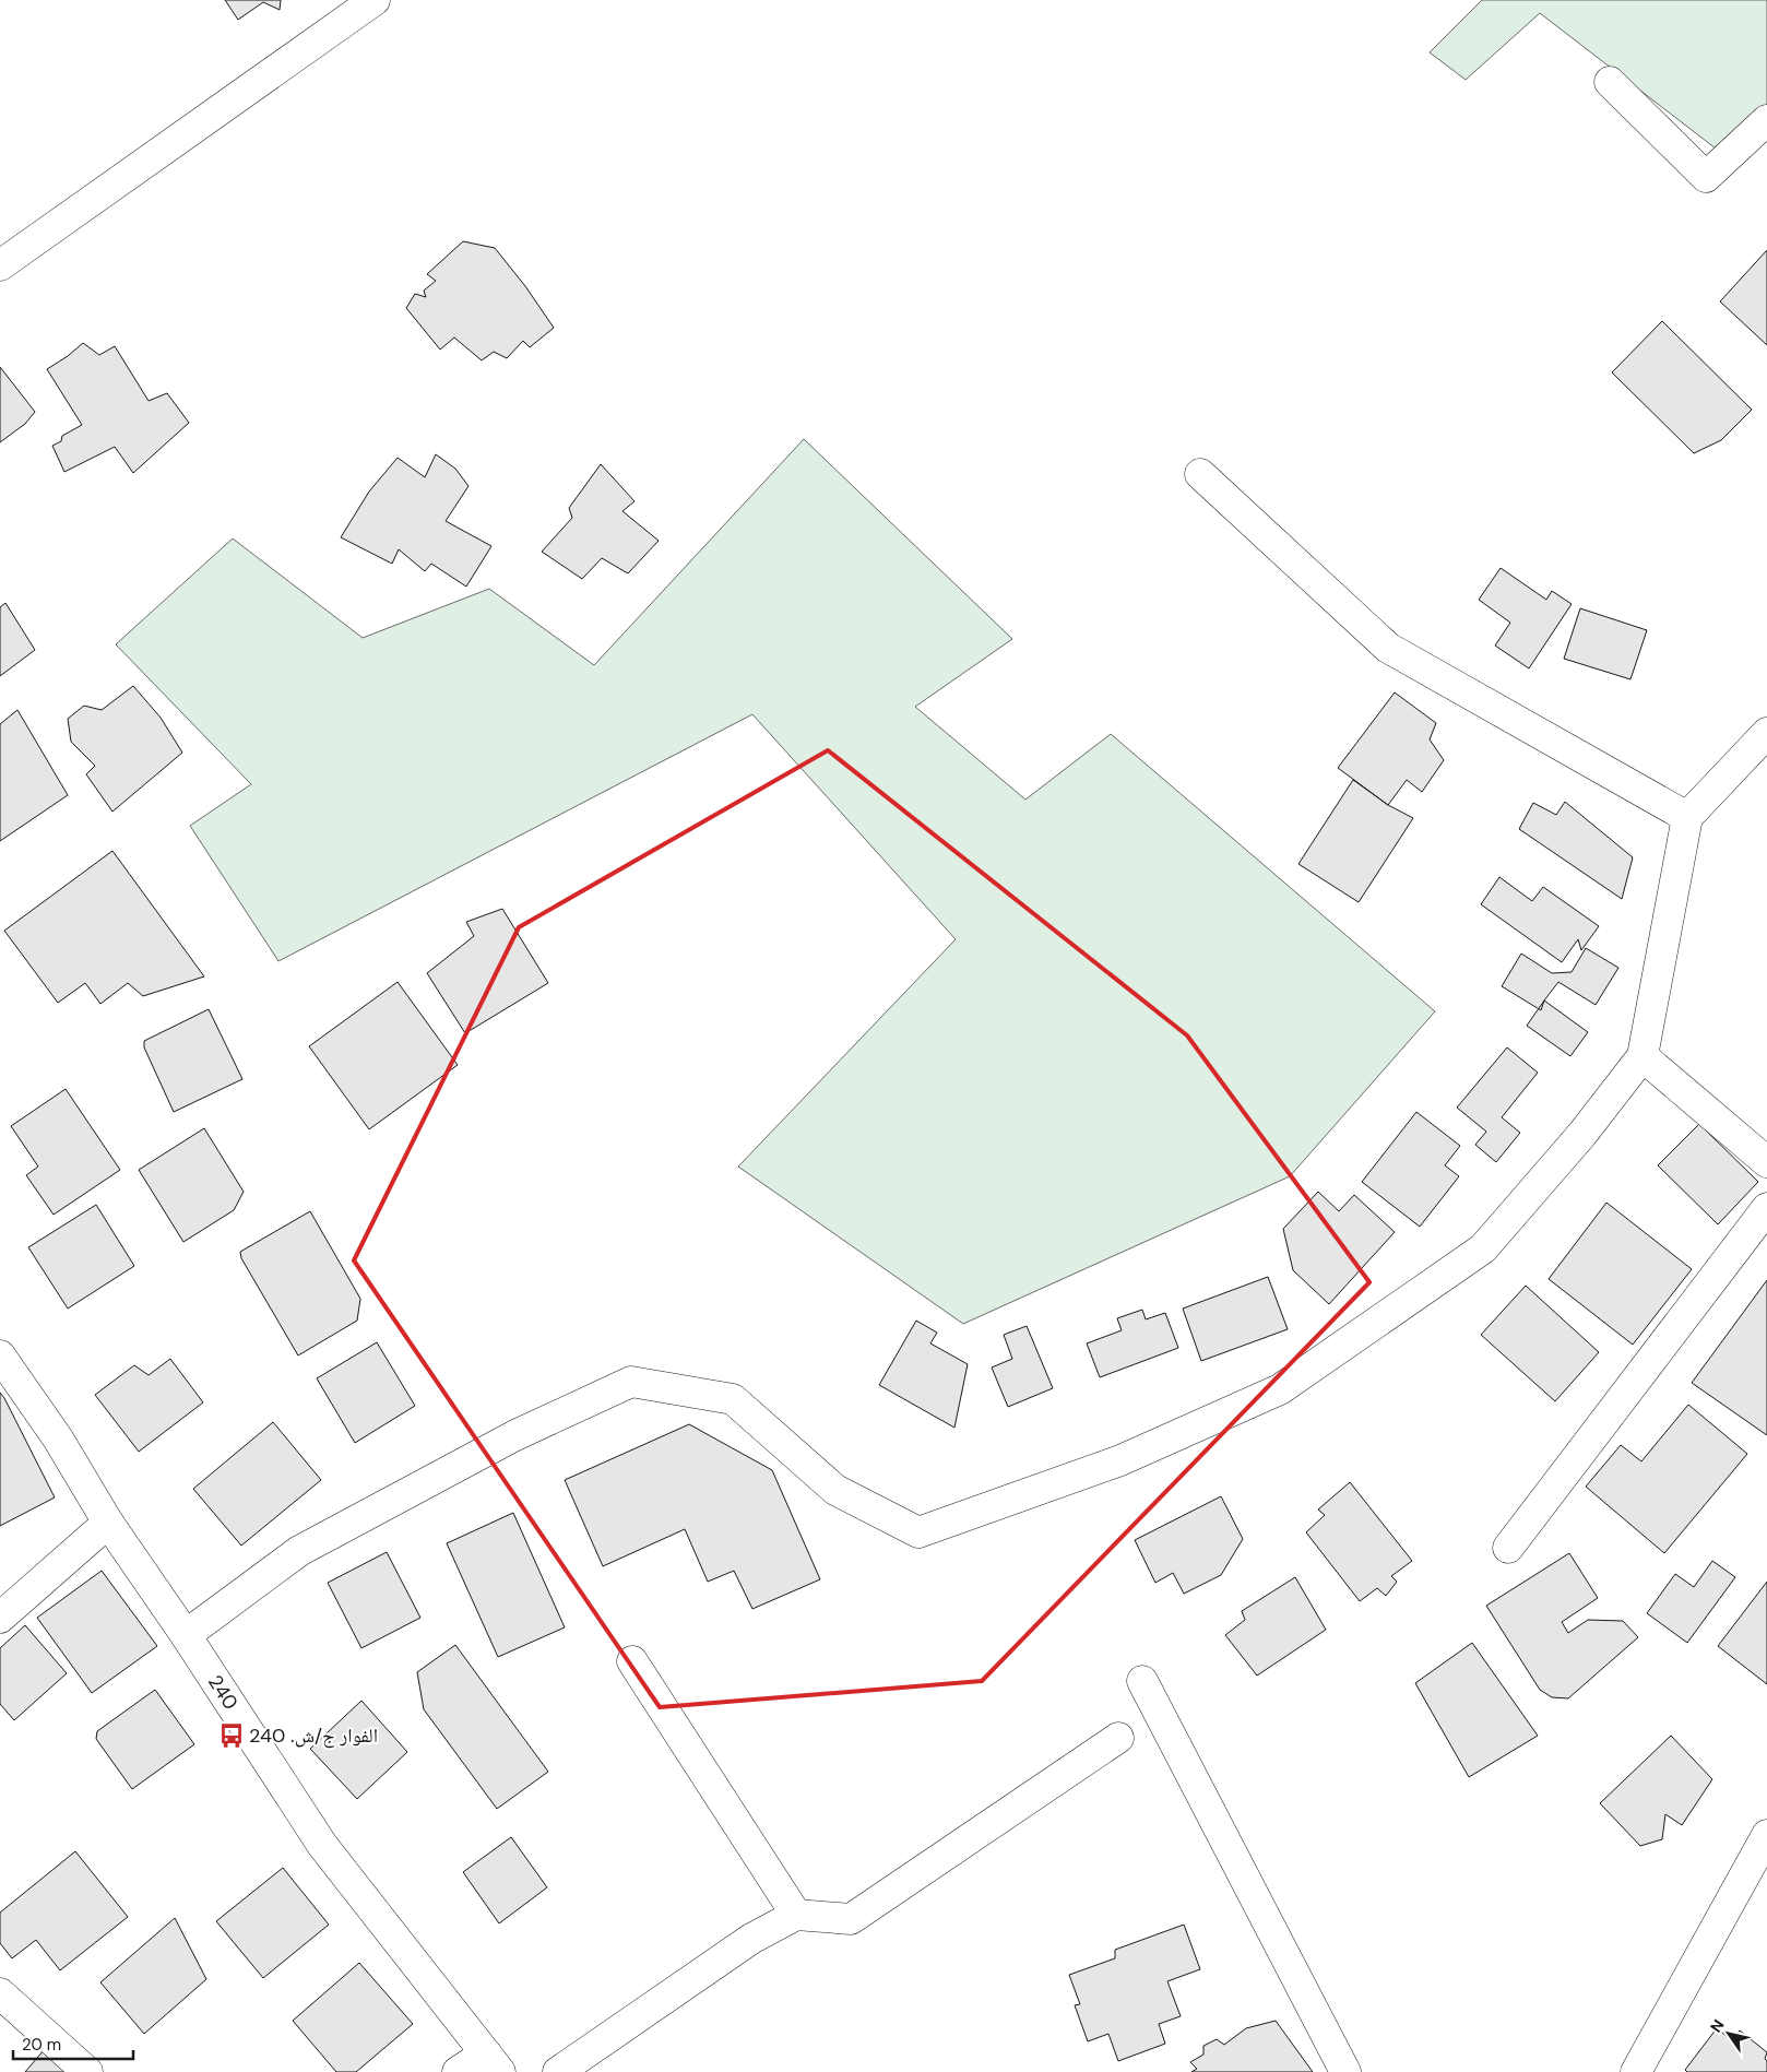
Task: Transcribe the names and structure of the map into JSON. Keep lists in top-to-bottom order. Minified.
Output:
{"streets":{"street":["240"]},"places":{"bus stop":["الفوار ج/ش. 240"]},"scale_bar":"20 m","north":"top left"}
